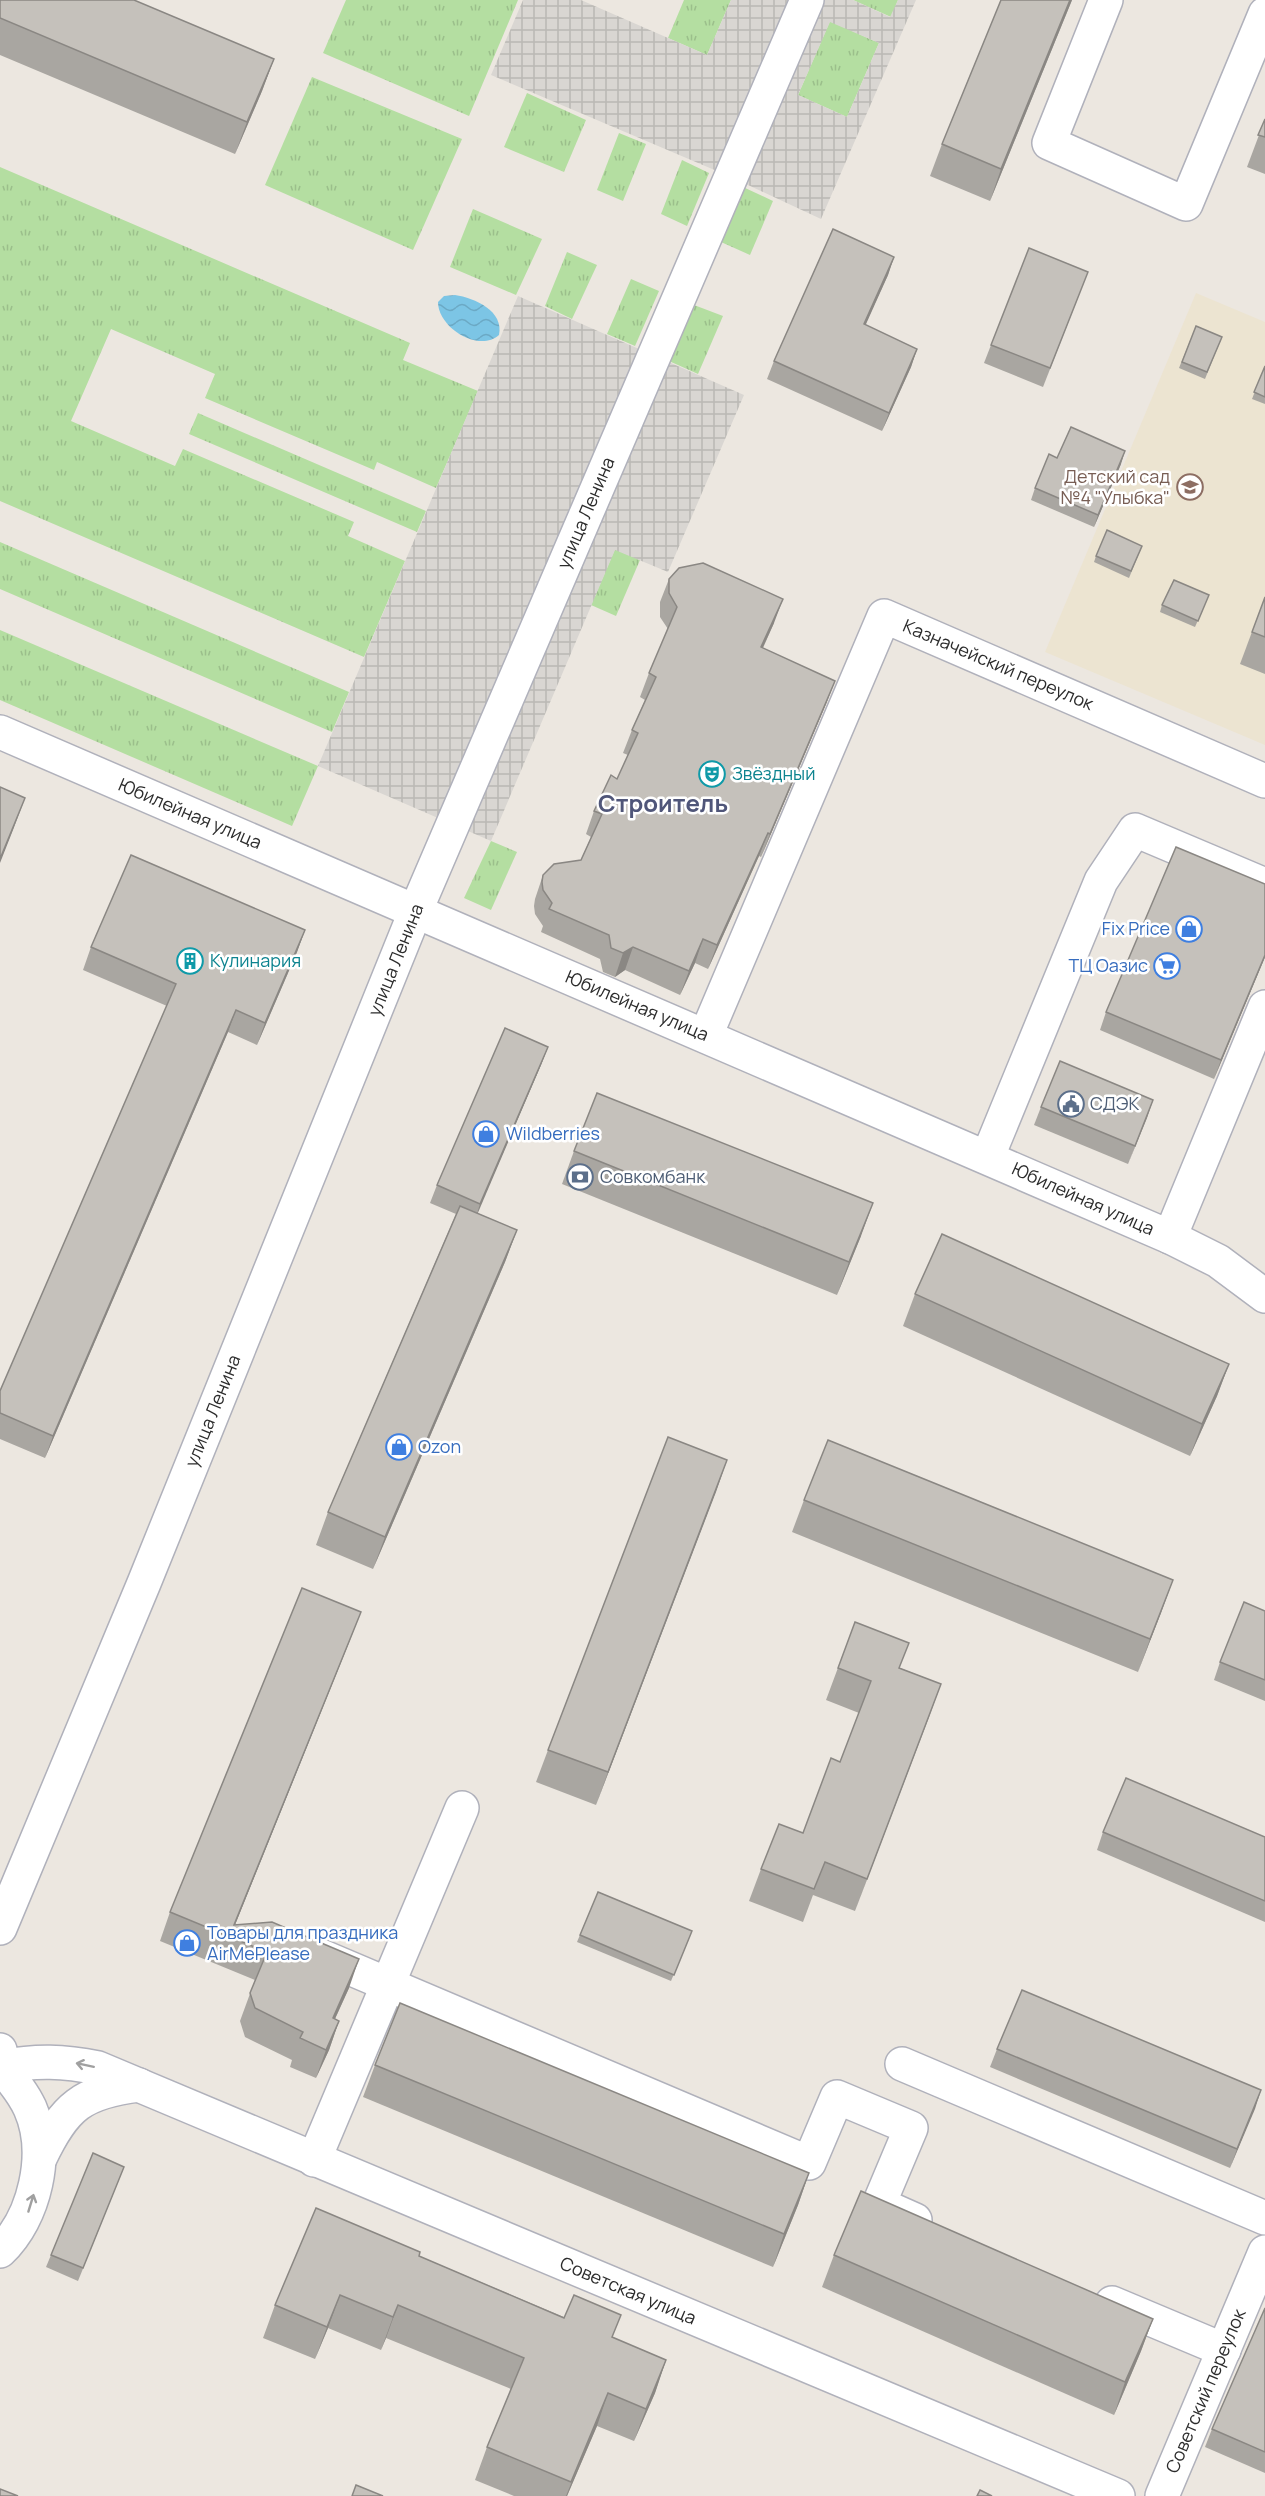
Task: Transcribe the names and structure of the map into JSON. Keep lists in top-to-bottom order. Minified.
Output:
{"streets":{"street":["улица Ленина","Казначейский переулок","Юбилейная улица","Советская улица","Советский переулок"]},"crossings":[["улица Ленина","Юбилейная улица"],["Казначейский переулок","Юбилейная улица"]],"districts":["Строитель"],"places":{"school or university":["Детский сад №4 \"Улыбка\""],"theatre":["Звёздный"],"shop":["Fix Price","Wildberries","Ozon","Товары для праздника AirMePlease"],"building":["Кулинария"],"supermarket":["ТЦ Оазис"],"public building":["СДЭК"],"bank":["Совкомбанк"]}}
